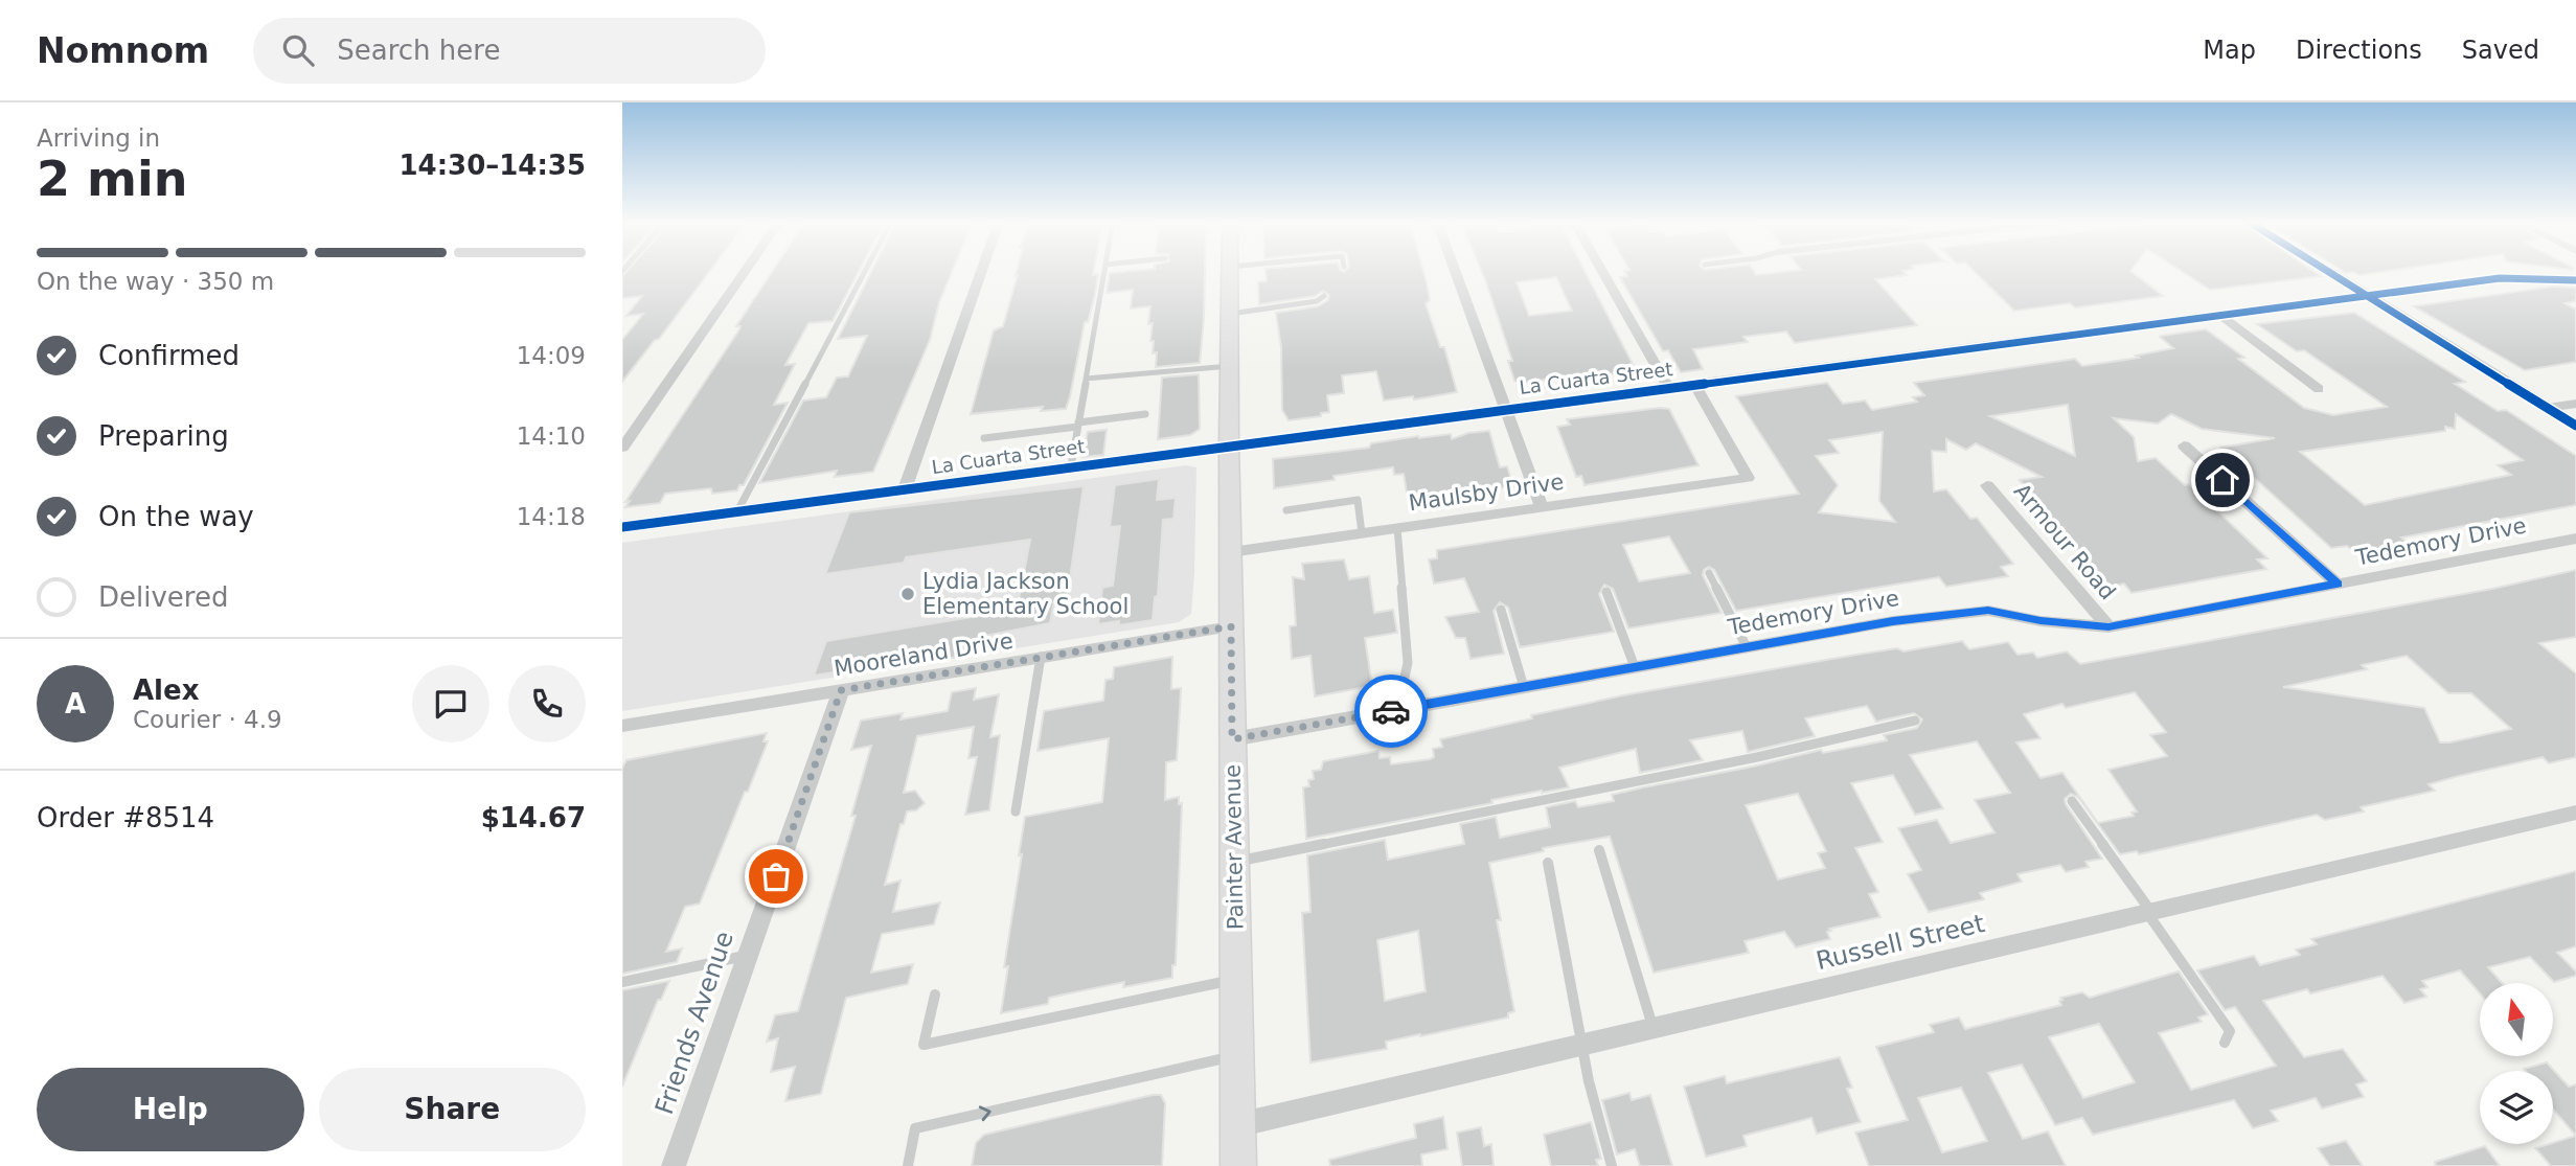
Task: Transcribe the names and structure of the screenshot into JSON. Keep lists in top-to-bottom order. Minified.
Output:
{"streets":{"main road":["Painter Avenue"],"street":["La Cuarta Street","Maulsby Drive","Armour Road","Tedemory Drive","Mooreland Drive","Russell Street","Friends Avenue"]},"crossings":[["La Cuarta Street","Maulsby Drive"],["La Cuarta Street","Painter Avenue"],["Maulsby Drive","Painter Avenue"],["Armour Road","Tedemory Drive"],["Tedemory Drive","Painter Avenue"],["Mooreland Drive","Painter Avenue"],["Mooreland Drive","Friends Avenue"],["Painter Avenue","Russell Street"]],"places":["Lydia Jackson Elementary School"],"north":"top","page":{"header":"Nomnom","search":"Search here","nav":["Map","Directions","Saved"],"heading":["2 min","Arriving in","14:30–14:35"],"panel":["Alex","Courier · 4.9","Order #8514","$14.67"],"bar":"On the way · 350 m","list":[["Confirmed","14:09"],["Preparing","14:10"],["On the way","14:18"],"Delivered"],"round":"A","buttons":["Help","Share"]}}
